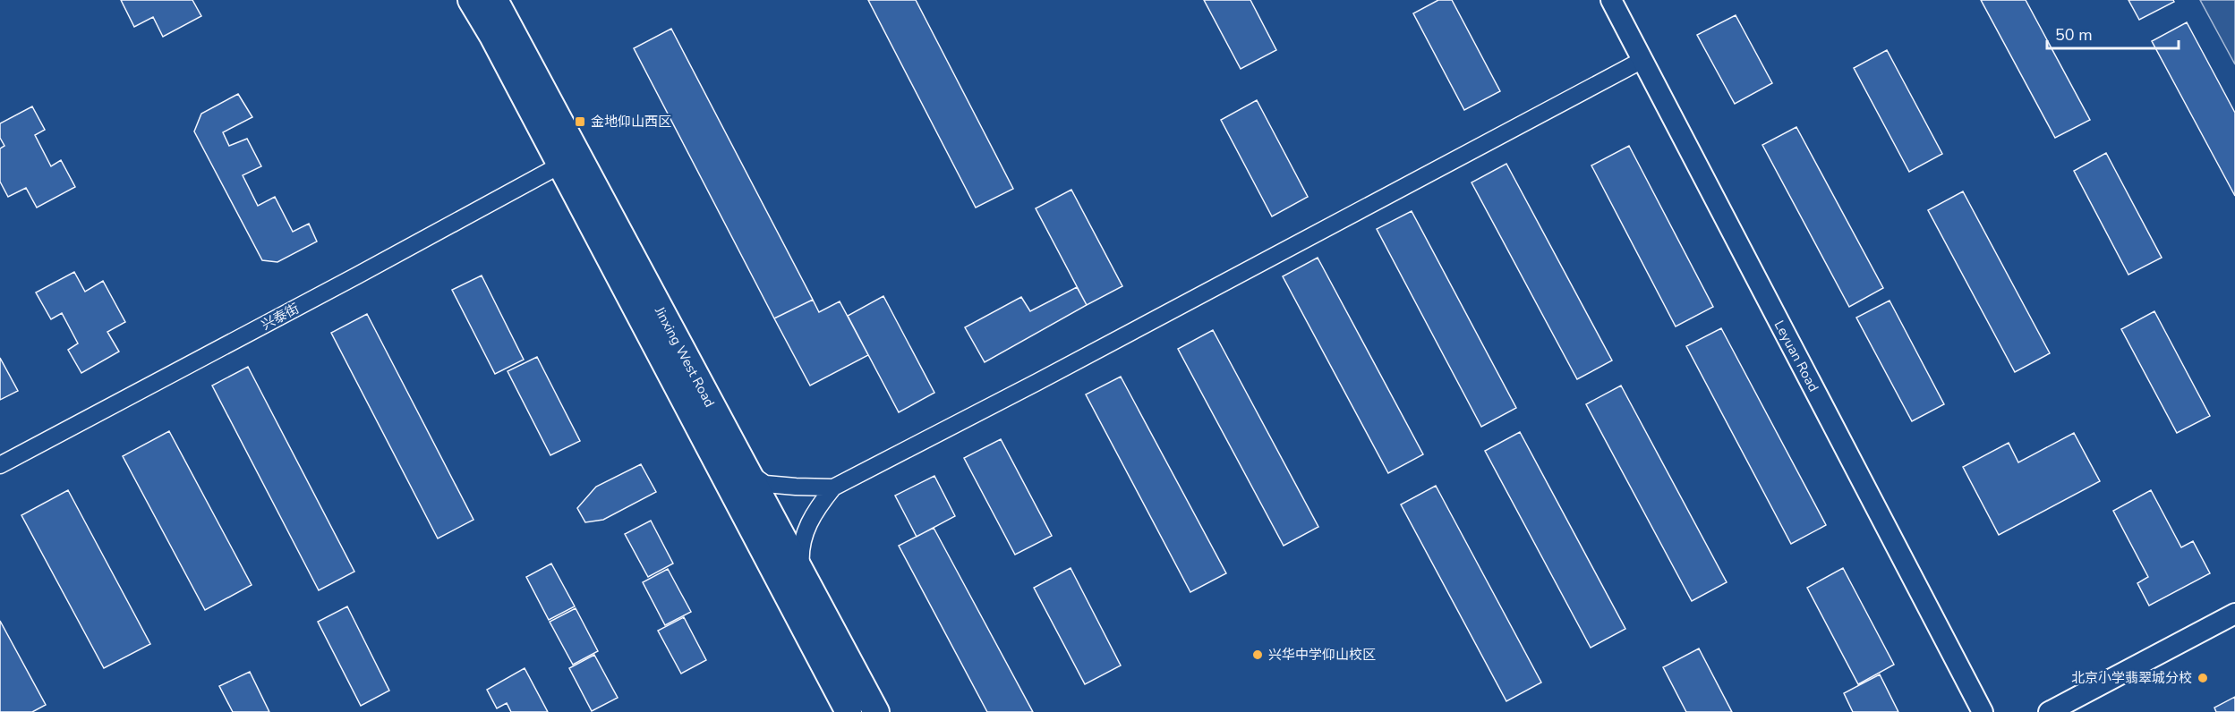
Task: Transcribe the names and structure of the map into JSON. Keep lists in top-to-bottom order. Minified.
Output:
{"streets":{"main road":["Jinxing West Road"],"street":["兴泰街","Leyuan Road"]},"crossings":[["兴泰街","Jinxing West Road"]],"places":{"transit":["金地仰山西区"],"other":["兴华中学仰山校区","北京小学翡翠城分校"]},"scale_bar":"50 m"}
